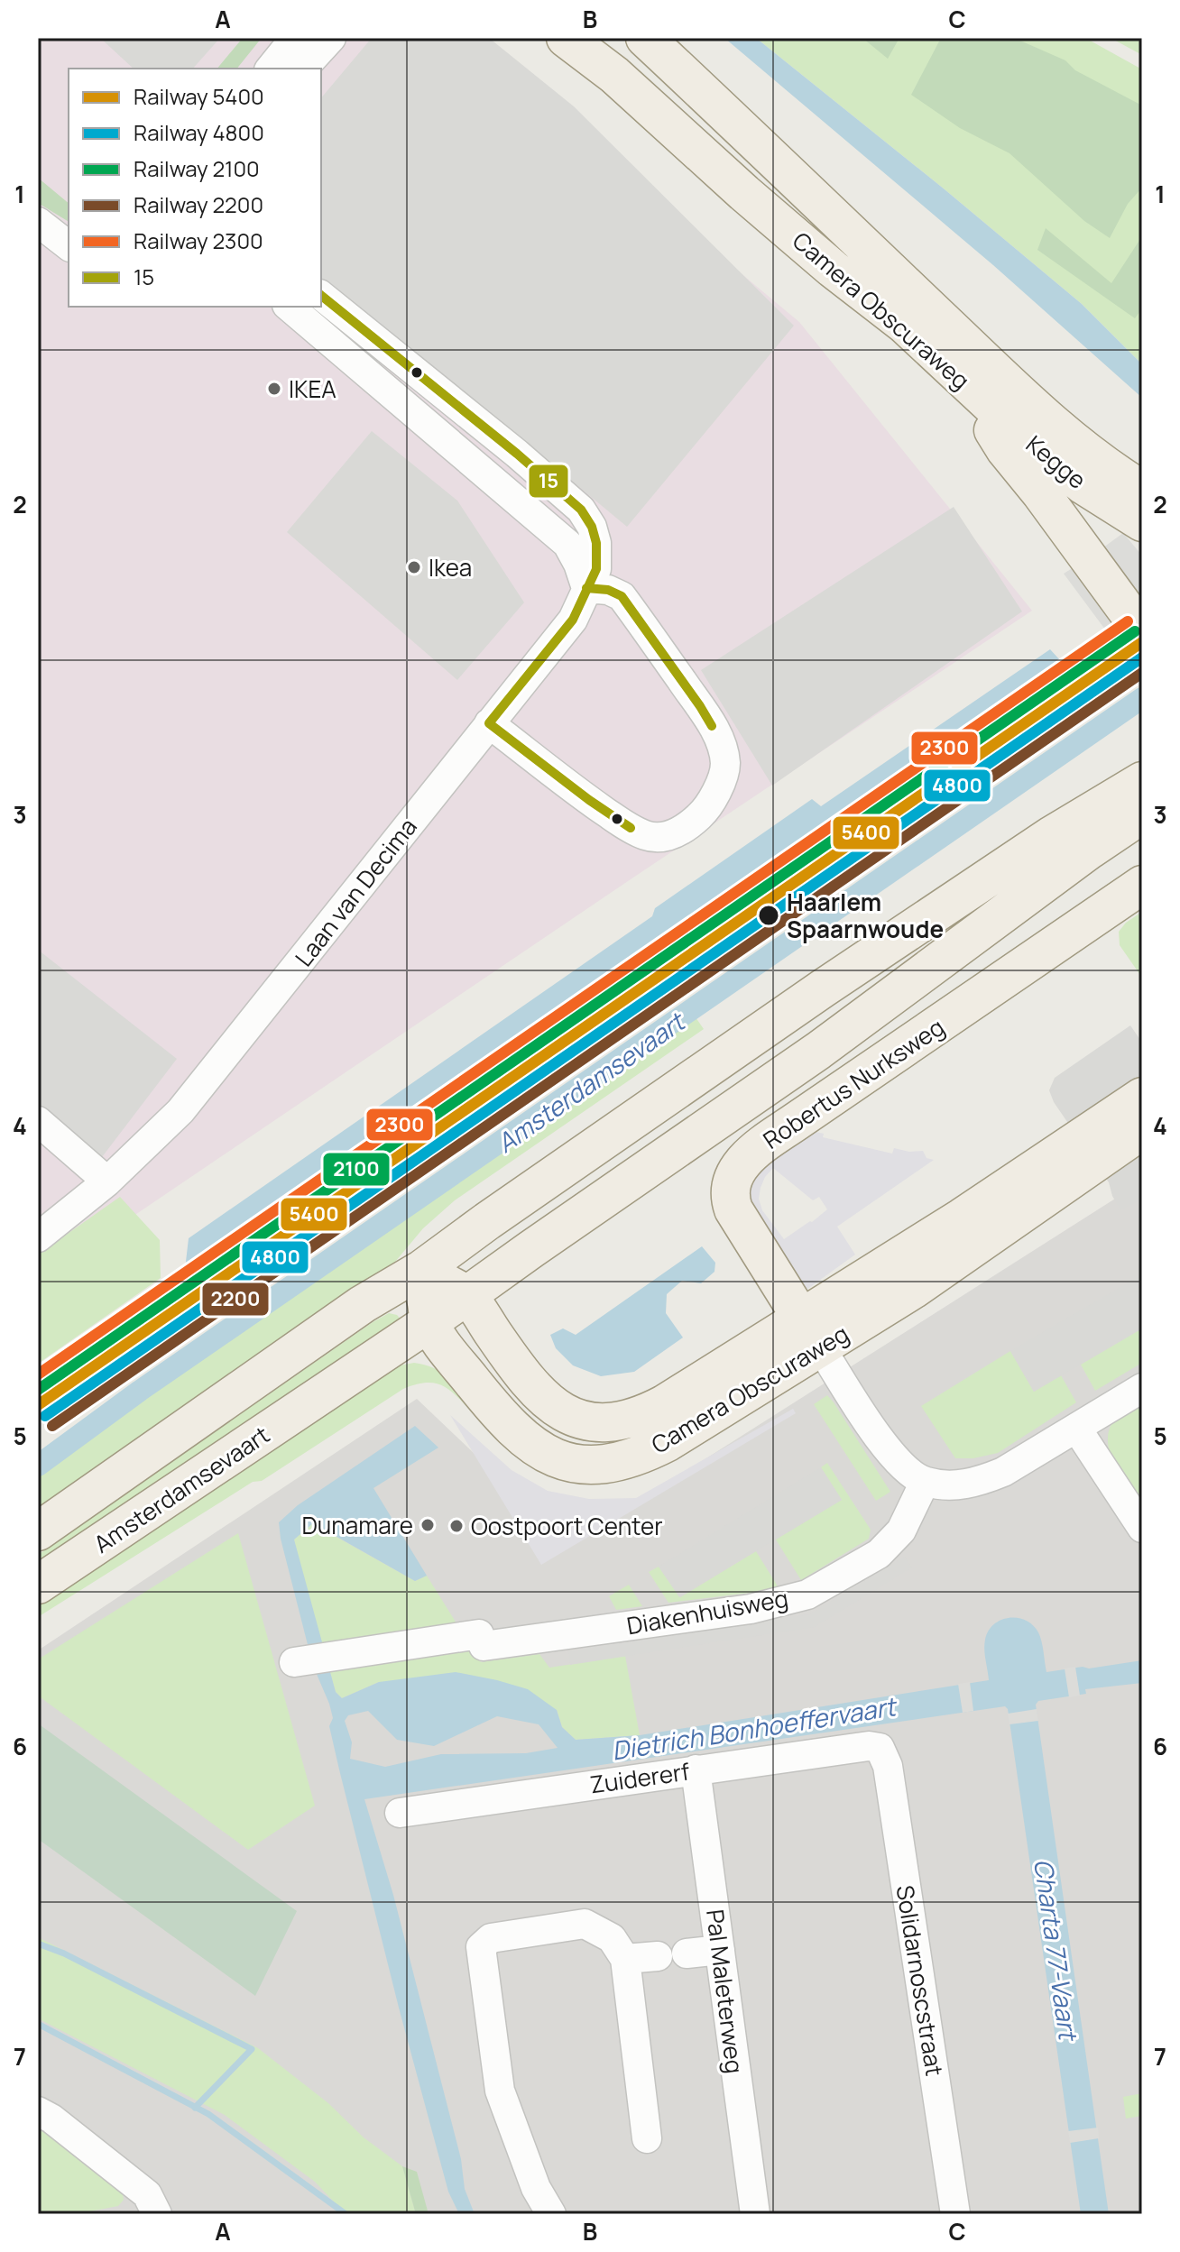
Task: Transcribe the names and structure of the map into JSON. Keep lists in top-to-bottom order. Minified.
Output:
{"streets":{"main road":["Camera Obscuraweg","Kegge","Robertus Nurksweg","Amsterdamsevaart"],"street":["Laan van Decima","Diakenhuisweg","Zuidererf","Solidarnoscstraat","Pal Maleterweg"]},"crossings":[["Camera Obscuraweg","Kegge"],["Camera Obscuraweg","Robertus Nurksweg"],["Camera Obscuraweg","Amsterdamsevaart"],["Zuidererf","Solidarnoscstraat"],["Zuidererf","Pal Maleterweg"]],"water":["Amsterdamsevaart","Dietrich Bonhoeffervaart","Charta 77-Vaart"],"places":["IKEA","Ikea","Haarlem Spaarnwoude","Dunamare","Oostpoort Center"],"lines":["transit line 15","rail line 2300","rail line 2100","rail line 5400","rail line 4800","rail line 2200"],"legend":["Railway 5400","Railway 4800","Railway 2100","Railway 2200","Railway 2300","15"],"grid":{"columns":["A","B","C"],"rows":["1","2","3","4","5","6","7"]}}
